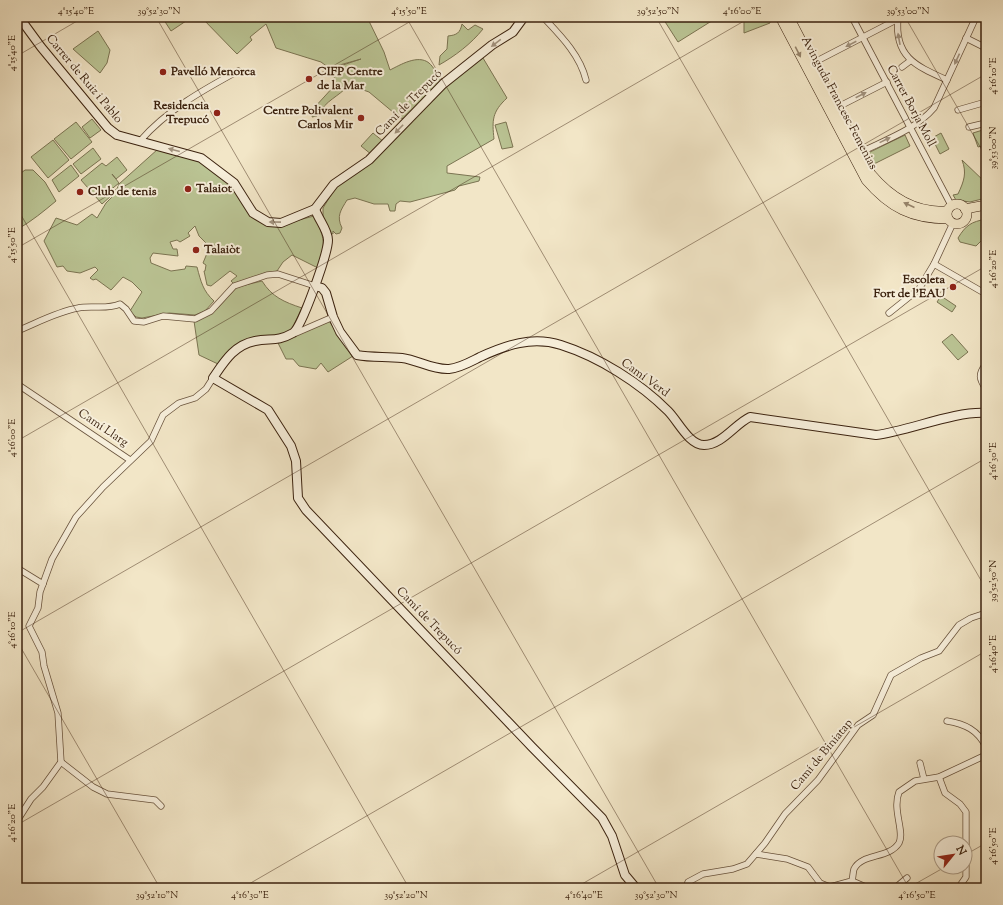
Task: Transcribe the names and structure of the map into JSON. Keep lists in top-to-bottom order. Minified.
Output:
{"streets":{"main road":["Avinguda Francesc Femenias"],"street":["Carrer de Ruiz i Pablo","Camí de Trepucó","Carrer Borja Moll","Camí Verd","Camí Llarg","Camí de Biniatap"]},"crossings":[["Carrer de Ruiz i Pablo","Camí de Trepucó"],["Camí de Trepucó","Camí Llarg"],["Avinguda Francesc Femenias","Carrer Borja Moll"]],"one_way":["Carrer de Ruiz i Pablo"],"places":["Pavelló Menorca","CIFP Centre de la Mar","Residencia Trepucó","Centre Polivalent Carlos Mir","Talaiot","Club de tenis","Talaiòt","Escoleta Fort de l'EAU"],"north":"top right","coordinates":["4°15'40\"E","39°52'30\"N","4°15'50\"E","39°52'50\"N","4°16'00\"E","39°53'00\"N","4°16'10\"E","4°16'20\"E","4°16'30\"E","4°16'40\"E","4°16'50\"E","39°52'10\"N","39°52'20\"N"]}
